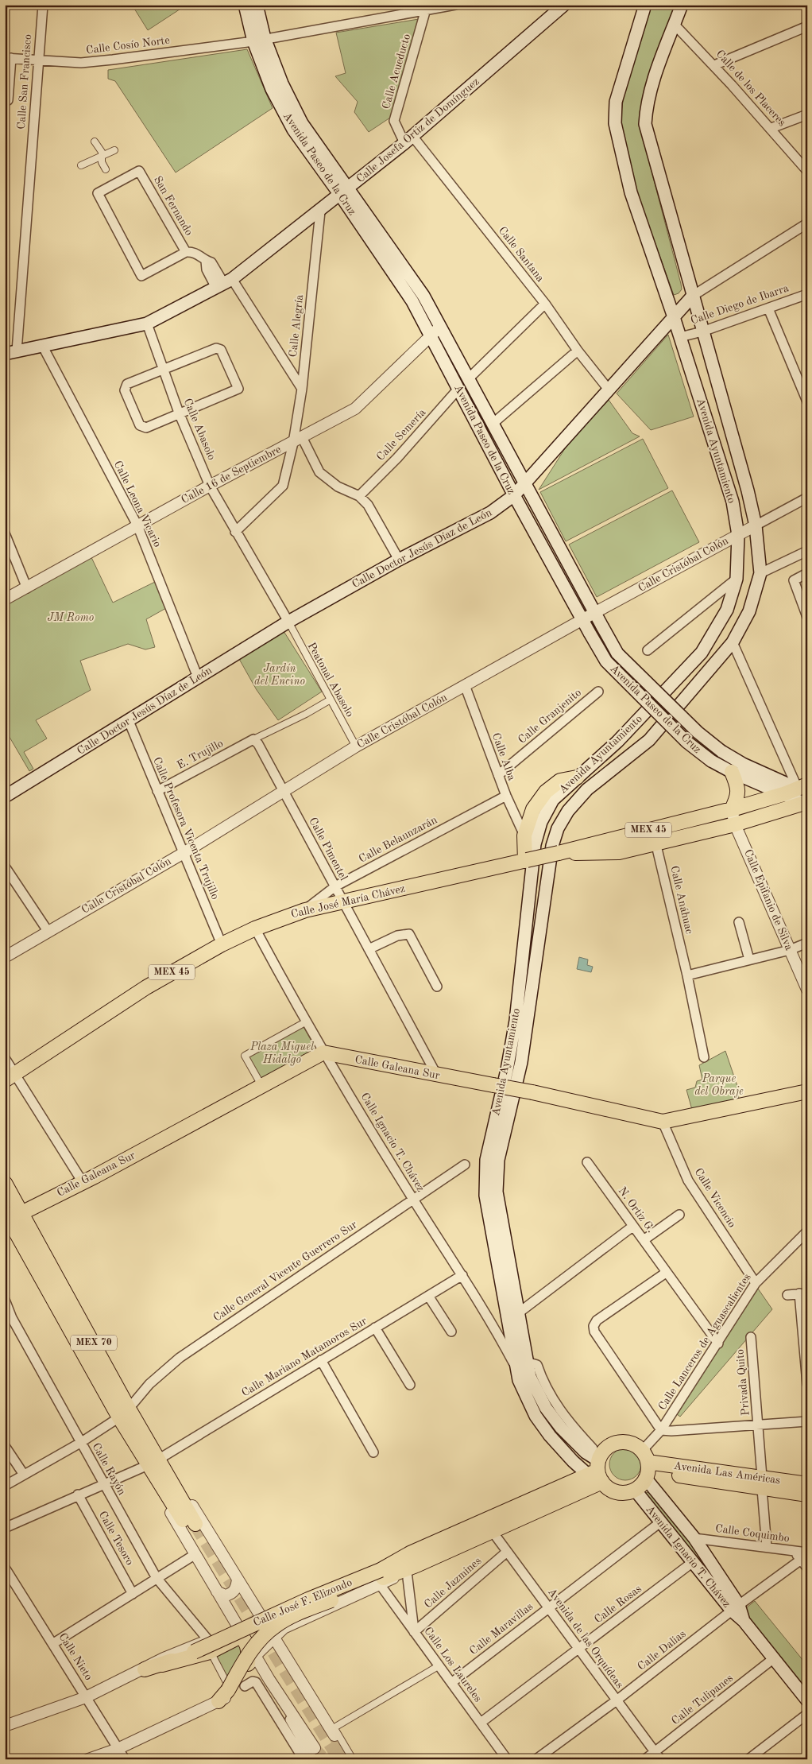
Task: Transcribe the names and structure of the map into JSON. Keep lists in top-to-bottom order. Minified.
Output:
{"streets":{"main road":["Calle Josefa Ortiz de Domínguez","Avenida Paseo de la Cruz","Avenida Ayuntamiento","Calle Doctor Jesús Díaz de León","MEX 45","Calle José María Chávez","Calle Galeana Sur","MEX 70","Avenida Las Américas","Avenida Ignacio T. Chávez","Calle José F. Elizondo"],"street":["Calle Cosío Norte","Calle Acueducto","Calle San Francisco","Calle de los Placeres","San Fernando","Calle Santana","Calle Diego de Ibarra","Calle Alegría","Calle Abasolo","Calle Semería","Calle 16 de Septiembre","Calle Leona Vicario","Calle Cristóbal Colón","Peatonal Abasolo","Calle Granjenito","E. Trujillo","Calle Alba","Calle Profesora Vicenta Trujillo","Calle Belaunzarán","Calle Pimentel","Calle Anáhuac","Calle Epifanio de Silva","Calle Ignacio T. Chávez","Calle Vicencio","N. Ortiz G.","Calle General Vicente Guerrero Sur","Calle Lanceros de Aguascalientes","Calle Mariano Matamoros Sur","Privada Quito","Calle Rayón","Calle Coquimbo","Calle Tesoro","Calle Jazmines","Calle Rosas","Calle Maravillas","Avenida de las Orquídeas","Calle Dalias","Calle Nieto","Calle Los Laureles","Calle Tulipanes"]},"crossings":[["Calle Cosío Norte","Calle Acueducto"],["Calle Cosío Norte","Calle San Francisco"],["Calle Cosío Norte","Avenida Paseo de la Cruz"],["Calle Acueducto","Calle Josefa Ortiz de Domínguez"],["Calle Acueducto","Calle Santana"],["Calle San Francisco","Calle Josefa Ortiz de Domínguez"],["Calle de los Placeres","Avenida Ayuntamiento"],["Calle Josefa Ortiz de Domínguez","Avenida Paseo de la Cruz"],["Calle Josefa Ortiz de Domínguez","Calle Santana"],["Calle Josefa Ortiz de Domínguez","Calle Alegría"],["Calle Josefa Ortiz de Domínguez","Calle Abasolo"],["Calle Josefa Ortiz de Domínguez","Calle Leona Vicario"],["Avenida Paseo de la Cruz","Calle Semería"],["Avenida Paseo de la Cruz","Calle 16 de Septiembre"],["Avenida Paseo de la Cruz","Calle Doctor Jesús Díaz de León"],["Avenida Paseo de la Cruz","Calle Cristóbal Colón"],["Avenida Paseo de la Cruz","Calle José María Chávez"],["Calle Santana","Calle Doctor Jesús Díaz de León"],["Calle Diego de Ibarra","Avenida Ayuntamiento"],["Calle Alegría","Calle Abasolo"],["Calle Alegría","Calle 16 de Septiembre"],["Calle Abasolo","Calle 16 de Septiembre"],["Calle Abasolo","Calle Doctor Jesús Díaz de León"],["Calle Abasolo","Peatonal Abasolo"],["Avenida Ayuntamiento","Calle Doctor Jesús Díaz de León"],["Avenida Ayuntamiento","Calle Cristóbal Colón"],["Avenida Ayuntamiento","Calle Ignacio T. Chávez"],["Avenida Ayuntamiento","Calle Lanceros de Aguascalientes"],["Avenida Ayuntamiento","Avenida Las Américas"],["Avenida Ayuntamiento","Avenida Ignacio T. Chávez"],["Avenida Ayuntamiento","Calle José F. Elizondo"],["Calle 16 de Septiembre","Calle Leona Vicario"],["Calle Leona Vicario","Calle Doctor Jesús Díaz de León"],["Calle Doctor Jesús Díaz de León","Peatonal Abasolo"],["Calle Doctor Jesús Díaz de León","Calle Profesora Vicenta Trujillo"],["Calle Cristóbal Colón","Peatonal Abasolo"],["Calle Cristóbal Colón","Calle Alba"],["Calle Cristóbal Colón","Calle Profesora Vicenta Trujillo"],["Calle Cristóbal Colón","Calle Pimentel"],["Calle Granjenito","Calle Alba"],["E. Trujillo","Calle Profesora Vicenta Trujillo"],["E. Trujillo","Calle Pimentel"],["Calle Alba","Calle Belaunzarán"],["Calle Profesora Vicenta Trujillo","Calle José María Chávez"],["Calle Belaunzarán","Calle Pimentel"],["Calle Belaunzarán","Calle José María Chávez"],["Calle Pimentel","Calle José María Chávez"],["Calle Pimentel","Calle Galeana Sur"],["Calle Anáhuac","Calle José María Chávez"],["Calle Epifanio de Silva","Calle José María Chávez"],["Calle José María Chávez","Calle Ignacio T. Chávez"],["Calle Galeana Sur","Calle Ignacio T. Chávez"],["Calle Galeana Sur","Calle Vicencio"],["Calle Galeana Sur","MEX 70"],["Calle Ignacio T. Chávez","Calle General Vicente Guerrero Sur"],["Calle Ignacio T. Chávez","Calle Mariano Matamoros Sur"],["Calle Vicencio","Calle Lanceros de Aguascalientes"],["N. Ortiz G.","Calle Lanceros de Aguascalientes"],["Calle General Vicente Guerrero Sur","MEX 70"],["Calle General Vicente Guerrero Sur","Calle Rayón"],["Calle Lanceros de Aguascalientes","Avenida Las Américas"],["Calle Lanceros de Aguascalientes","Avenida Ignacio T. Chávez"],["Calle Lanceros de Aguascalientes","Calle José F. Elizondo"],["MEX 70","Calle Mariano Matamoros Sur"],["Calle Mariano Matamoros Sur","Calle Rayón"],["Calle Mariano Matamoros Sur","Calle Tesoro"],["Privada Quito","Avenida Las Américas"],["Privada Quito","Calle Coquimbo"],["Avenida Las Américas","Avenida Ignacio T. Chávez"],["Avenida Las Américas","Calle José F. Elizondo"],["Calle Coquimbo","Avenida Ignacio T. Chávez"],["Avenida Ignacio T. Chávez","Calle José F. Elizondo"],["Avenida Ignacio T. Chávez","Calle Rosas"],["Avenida Ignacio T. Chávez","Calle Maravillas"],["Avenida Ignacio T. Chávez","Calle Dalias"],["Avenida Ignacio T. Chávez","Calle Tulipanes"],["Calle Jazmines","Avenida de las Orquídeas"],["Calle Jazmines","Calle Los Laureles"],["Calle José F. Elizondo","Avenida de las Orquídeas"],["Calle José F. Elizondo","Calle Nieto"],["Calle José F. Elizondo","Calle Los Laureles"],["Calle Rosas","Avenida de las Orquídeas"],["Calle Rosas","Calle Los Laureles"],["Calle Maravillas","Avenida de las Orquídeas"],["Calle Maravillas","Calle Los Laureles"],["Avenida de las Orquídeas","Calle Dalias"],["Avenida de las Orquídeas","Calle Tulipanes"]],"parks":["JM Romo","Jardín del Encino","Plaza Miguel Hidalgo","Parque del Obraje"]}
